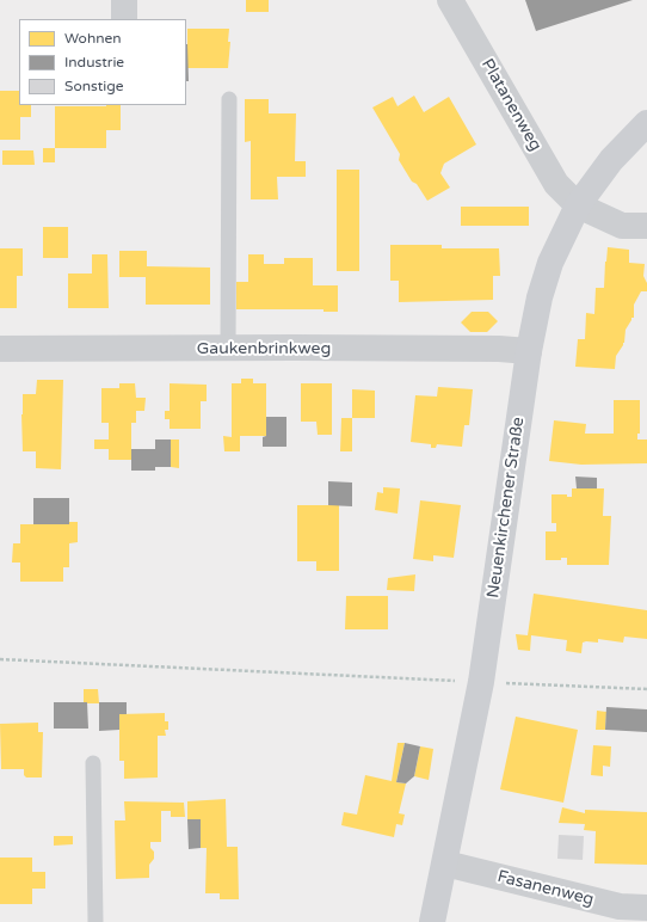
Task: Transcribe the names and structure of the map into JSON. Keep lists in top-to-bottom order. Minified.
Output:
{"streets":{"main road":["Neuenkirchener Straße"],"street":["Platanenweg","Gaukenbrinkweg","Fasanenweg"]},"crossings":[["Platanenweg","Neuenkirchener Straße"],["Gaukenbrinkweg","Neuenkirchener Straße"],["Neuenkirchener Straße","Fasanenweg"]],"legend":["Wohnen","Industrie","Sonstige"]}
